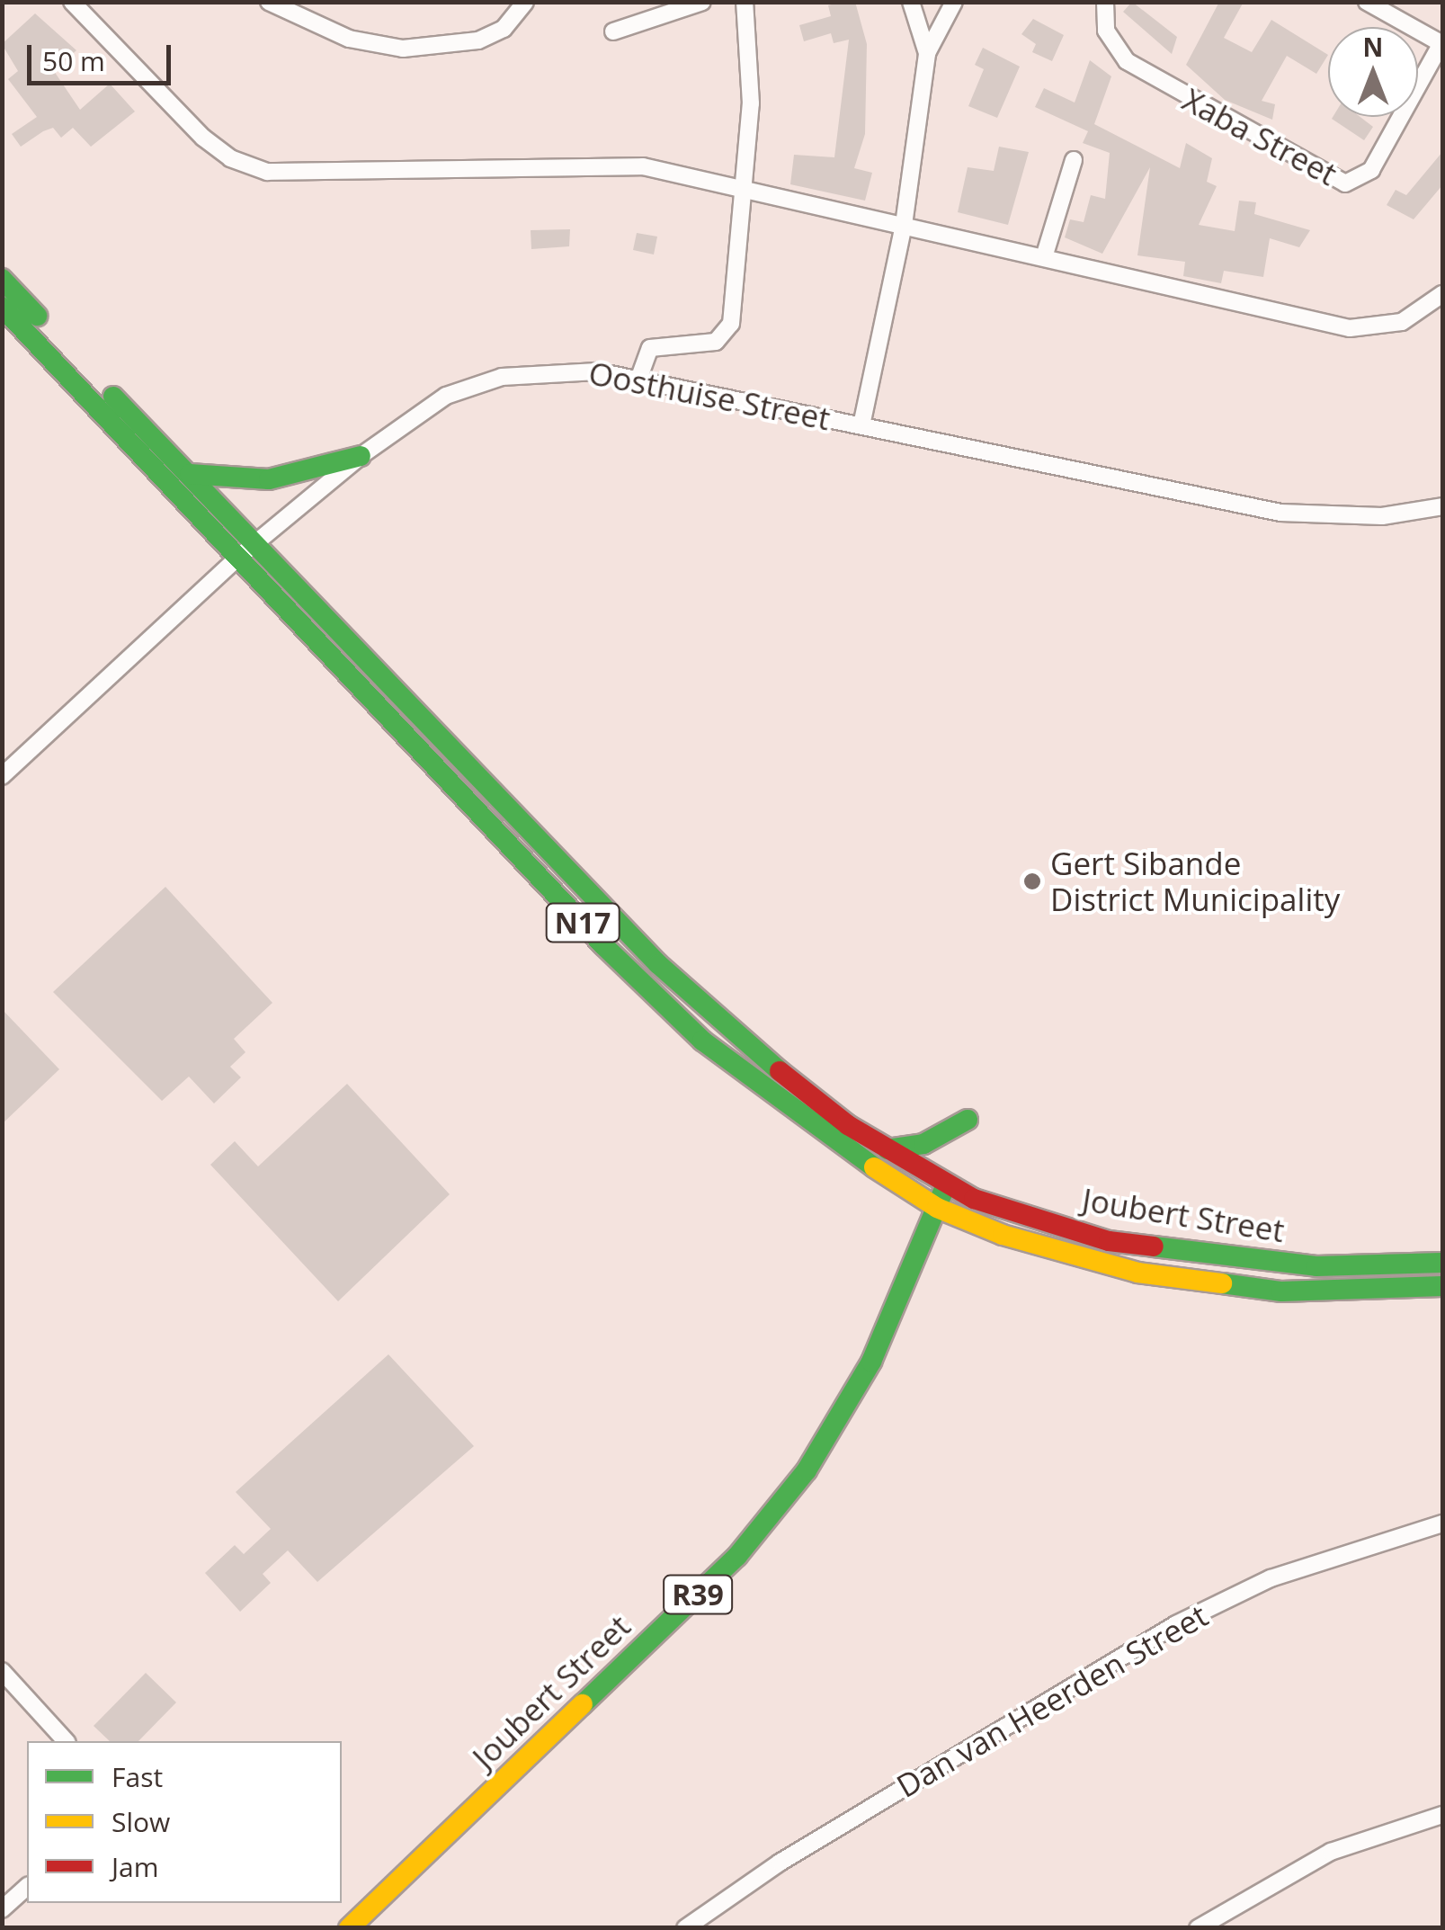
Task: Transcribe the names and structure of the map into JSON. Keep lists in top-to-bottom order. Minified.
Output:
{"streets":{"main road":["N17","Joubert Street","R39"],"street":["Xaba Street","Oosthuise Street","Dan van Heerden Street"]},"crossings":[["Oosthuise Street","N17"],["N17","Joubert Street"]],"places":["Gert Sibande District Municipality"],"legend":["Fast","Slow","Jam"],"scale_bar":"50 m","north":"top"}
